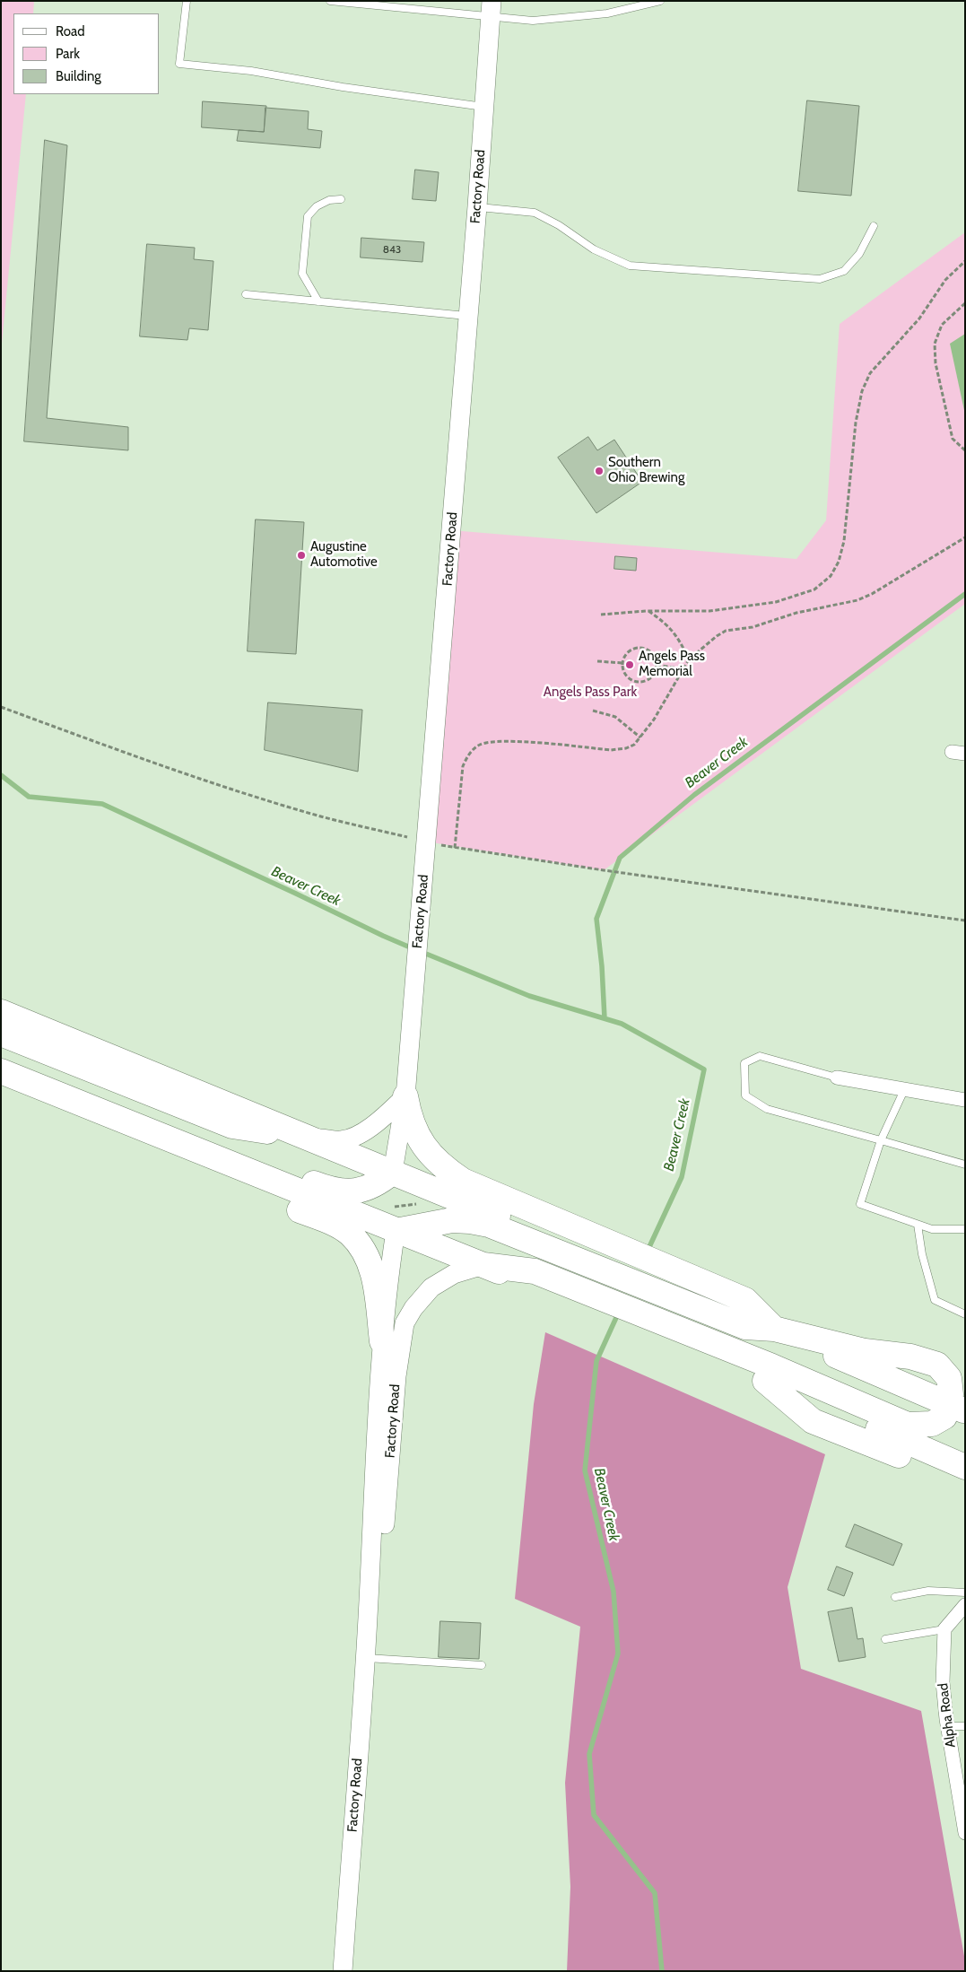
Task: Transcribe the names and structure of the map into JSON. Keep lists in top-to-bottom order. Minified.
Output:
{"streets":{"street":["Factory Road","Alpha Road"]},"water":["Beaver Creek"],"parks":["Angels Pass Park"],"places":["Southern Ohio Brewing","Augustine Automotive","Angels Pass Memorial"],"house_numbers":["843"],"legend":["Road","Park","Building"]}
